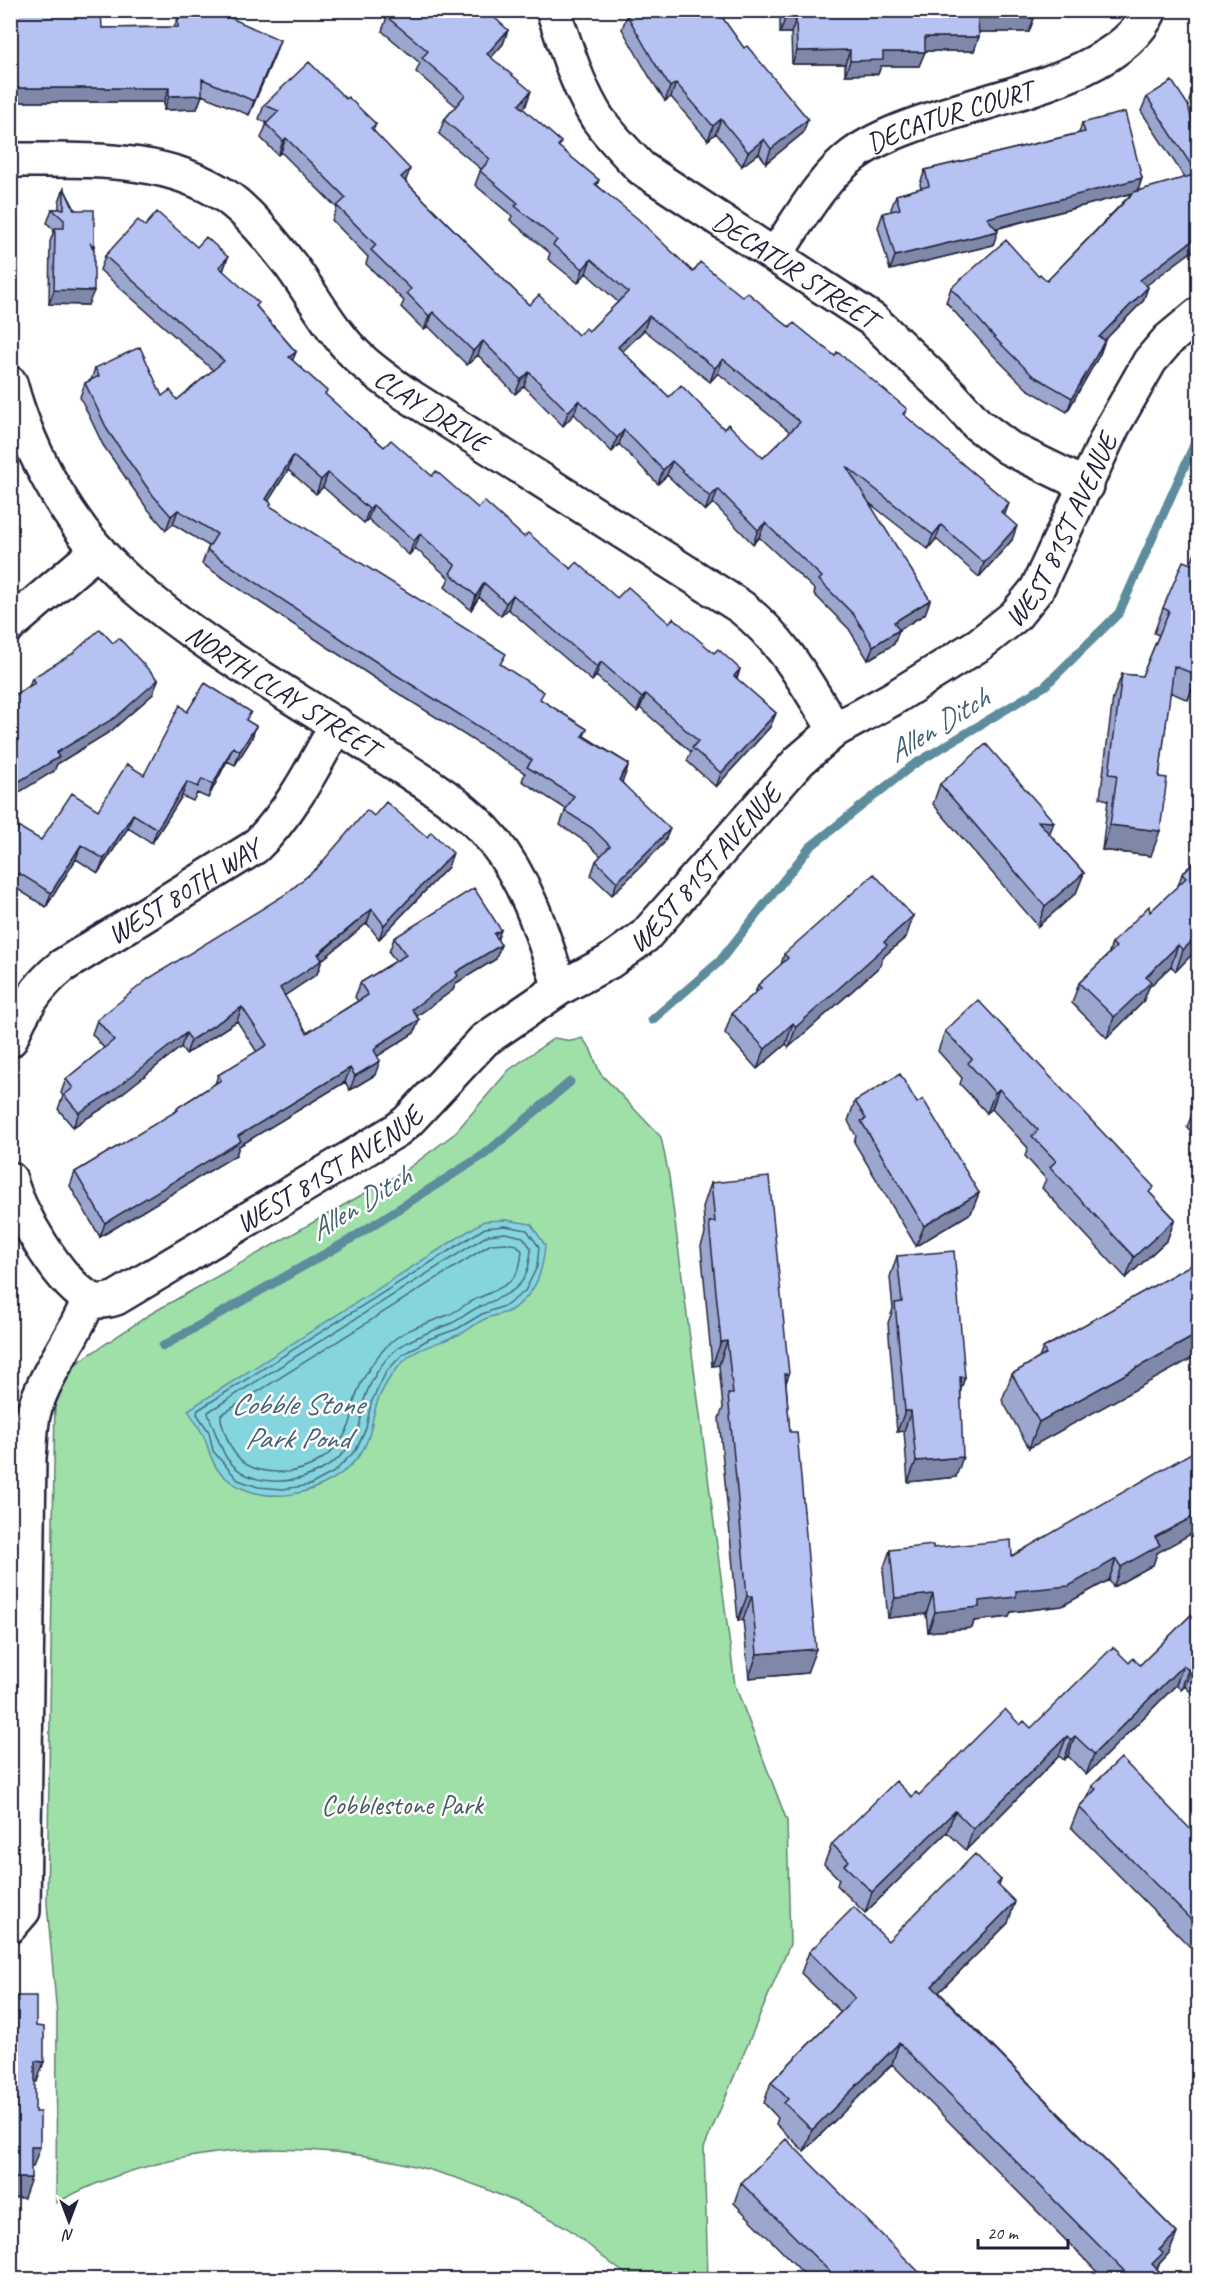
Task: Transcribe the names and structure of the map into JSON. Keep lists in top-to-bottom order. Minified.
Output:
{"streets":{"street":["DECATUR COURT","DECATUR STREET","CLAY DRIVE","WEST 81ST AVENUE","NORTH CLAY STREET","WEST 80TH WAY"]},"crossings":[["DECATUR COURT","DECATUR STREET"],["DECATUR STREET","WEST 81ST AVENUE"],["CLAY DRIVE","WEST 81ST AVENUE"],["WEST 81ST AVENUE","NORTH CLAY STREET"],["NORTH CLAY STREET","WEST 80TH WAY"]],"water":["Allen Ditch","Cobble Stone Park Pond"],"parks":["Cobblestone Park"],"scale_bar":"20 m","north":"bottom"}
